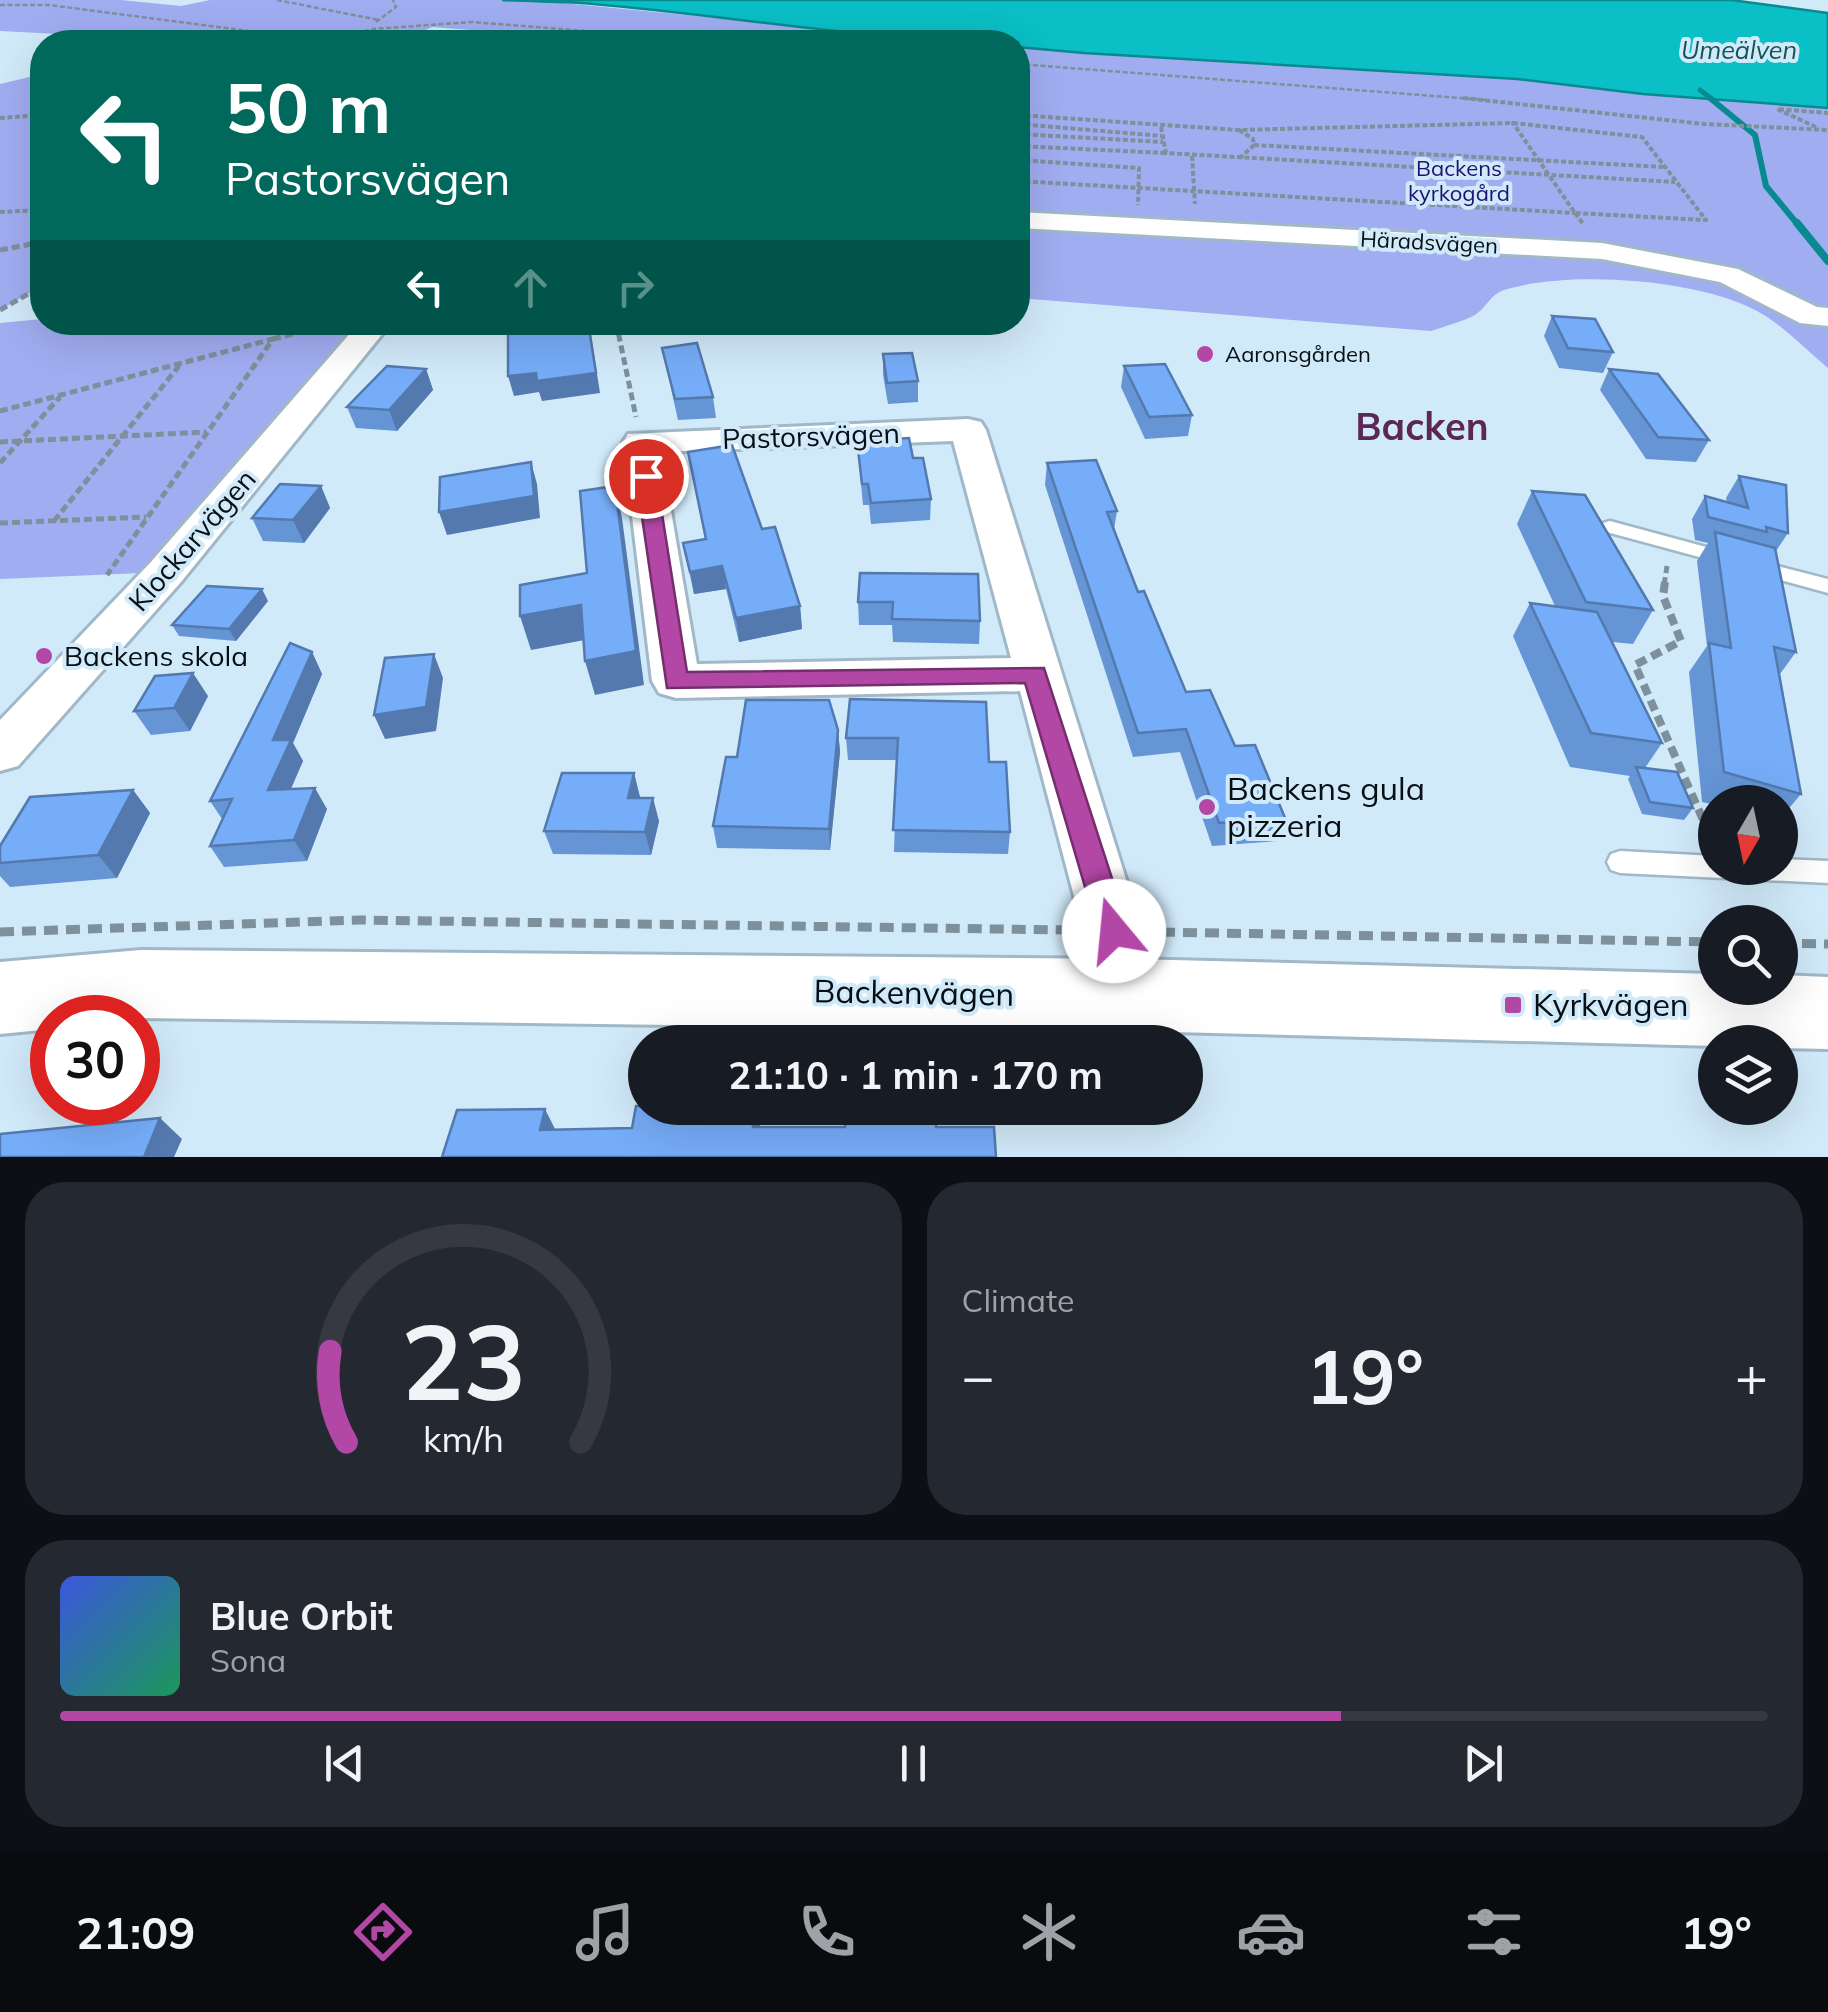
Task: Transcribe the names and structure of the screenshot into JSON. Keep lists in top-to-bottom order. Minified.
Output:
{"streets":{"street":["Häradsvägen","Pastorsvägen","Klockarvägen","Backenvägen"]},"crossings":[["Pastorsvägen","Backenvägen"]],"districts":["Backen"],"water":["Umeälven"],"parks":["Backens kyrkogård"],"places":{"other":["Aaronsgården","Backens skola","Backens gula pizzeria"],"transit":["Kyrkvägen"]},"north":"bottom","page":{"turn":["50 m","Pastorsvägen"],"limit":"30","trip":"21:10 · 1 min · 170 m","tile":"Climate","heat":["−","19°","+"],"song":["Blue Orbit","Sona"],"tabs":["21:09","19°"],"gauge":["23","km/h"]}}
